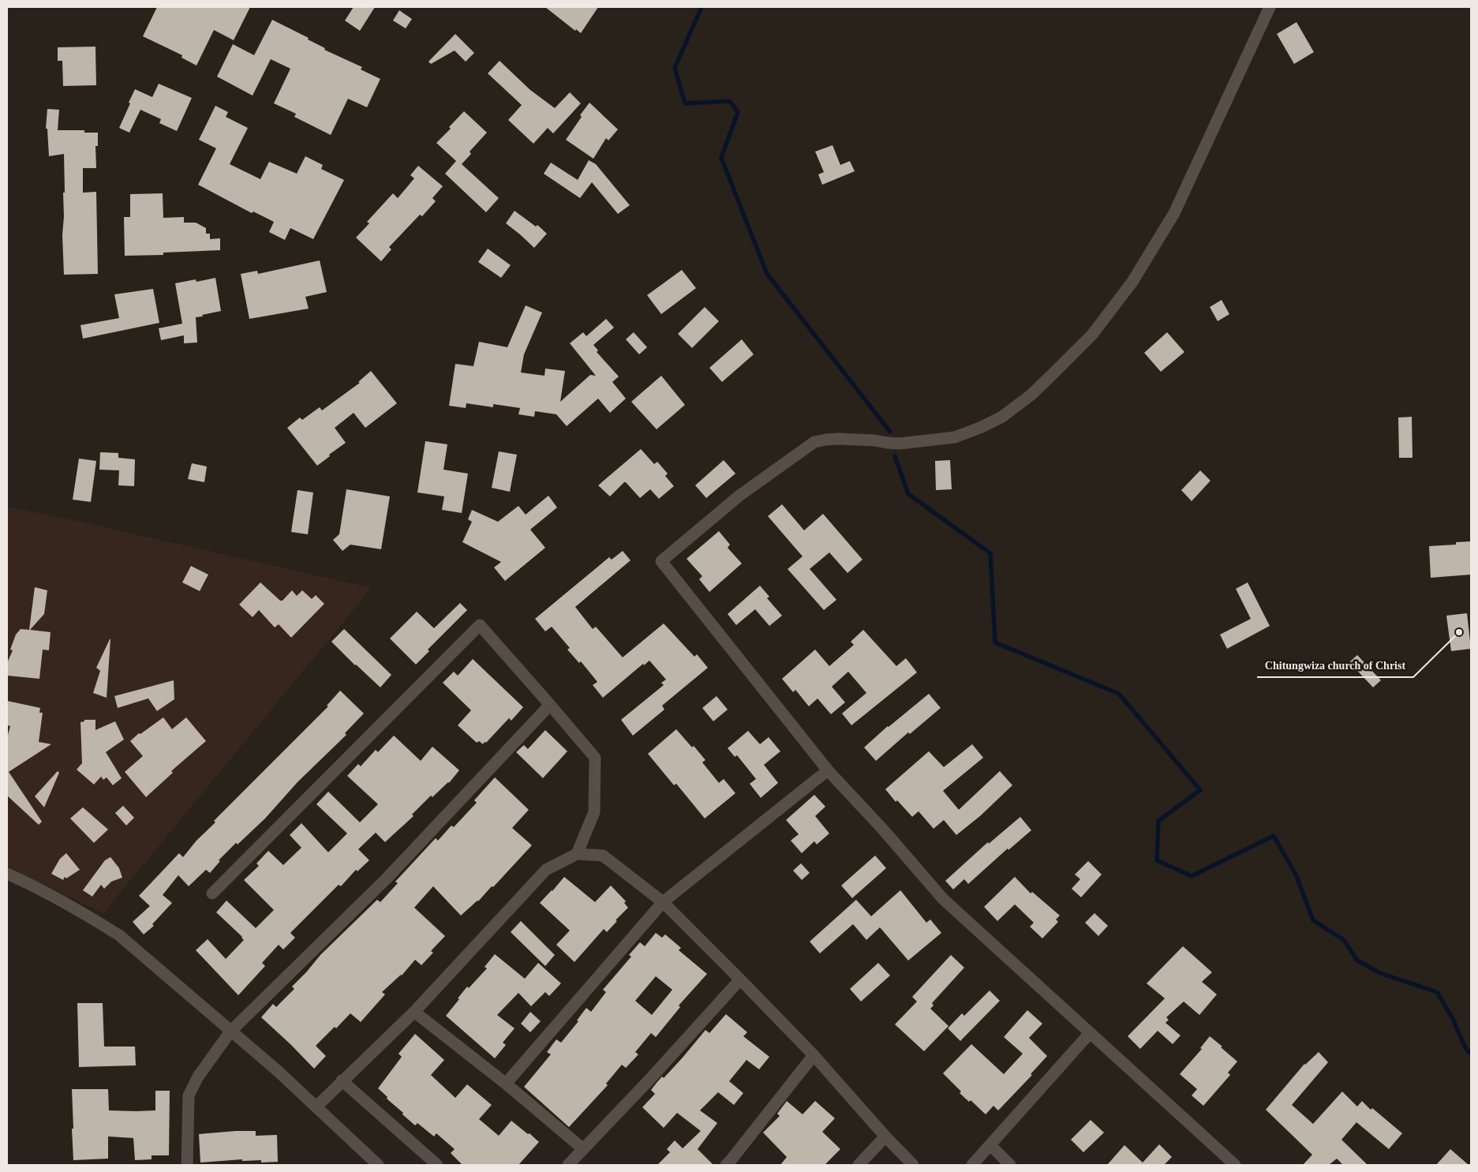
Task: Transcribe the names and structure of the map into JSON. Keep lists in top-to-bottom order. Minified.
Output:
{"places":["Chitungwiza church of Christ"]}
